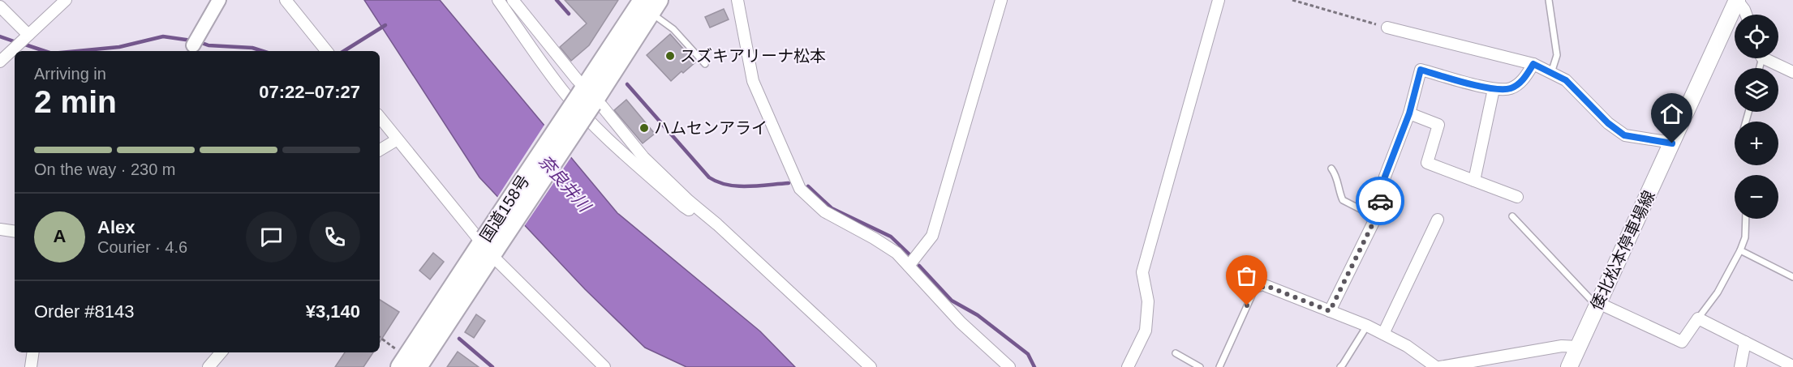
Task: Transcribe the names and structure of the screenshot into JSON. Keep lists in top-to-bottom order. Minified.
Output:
{"streets":{"highway":["国道158号"],"main road":["倭北松本停車場線"]},"water":["奈良井川"],"places":["スズキアリーナ松本","ハムセンアライ"],"page":{"map_buttons":["+","−"],"heading":["2 min","Arriving in","07:22–07:27"],"panel":["Alex","Courier · 4.6","Order #8143","¥3,140"],"bar":"On the way · 230 m","round":"A"}}
